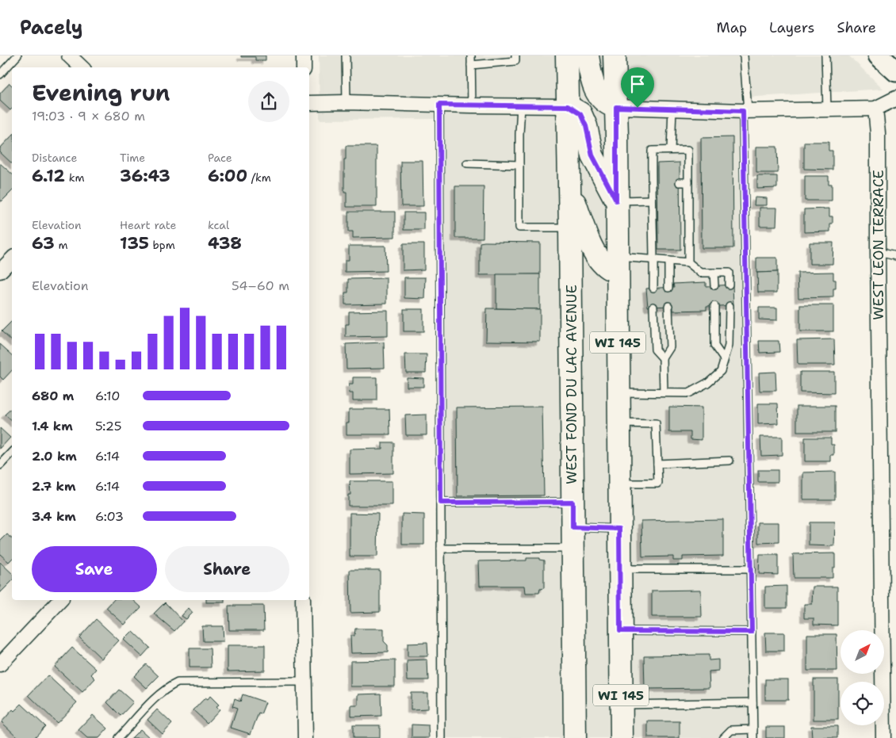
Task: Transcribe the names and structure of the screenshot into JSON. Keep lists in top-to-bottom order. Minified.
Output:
{"streets":{"main road":["WI 145","WEST FOND DU LAC AVENUE"],"street":["WEST LEON TERRACE"]},"north":"top right","page":{"header":"Pacely","nav":["Map","Layers","Share"],"heading":["Evening run","19:03 · 9 × 680 m"],"stats":[["Distance","6.12 km"],["Time","36:43"],["Pace","6:00 /km"],["Elevation","63 m"],["Heart rate","135 bpm"],["kcal","438"]],"chart":["Elevation","54–60 m"],"list":[{"name":"680 m","note":"6:10"},{"name":"1.4 km","note":"5:25"},{"name":"2.0 km","note":"6:14"},{"name":"2.7 km","note":"6:14"},{"name":"3.4 km","note":"6:03"}],"buttons":["Save","Share"]}}
